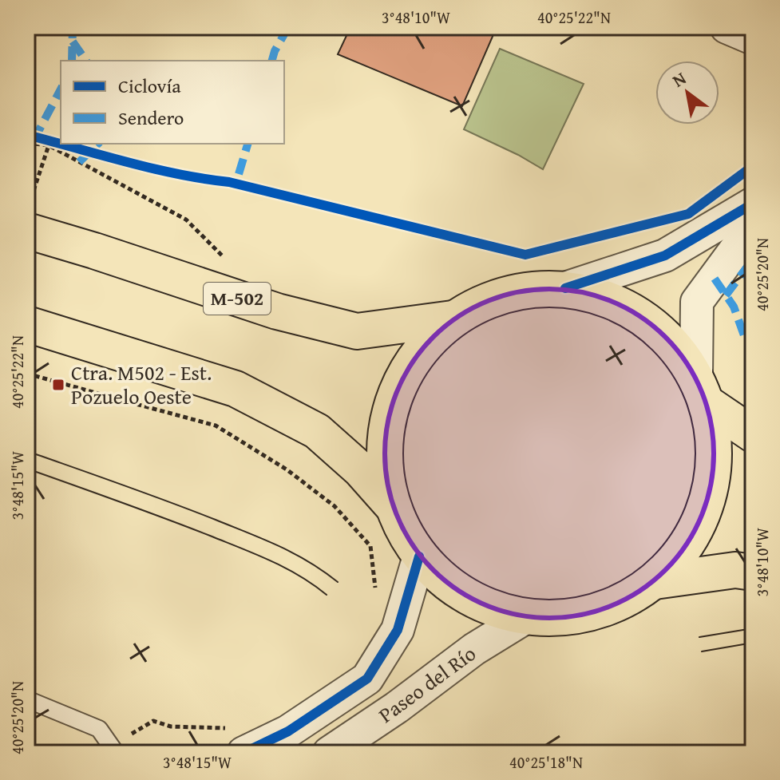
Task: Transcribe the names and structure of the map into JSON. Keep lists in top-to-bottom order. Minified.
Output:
{"streets":{"highway":["M-502"],"street":["Paseo del Río"]},"crossings":[["M-502","Paseo del Río"]],"places":{"transit":["Ctra. M502 - Est. Pozuelo Oeste"]},"legend":["Ciclovía","Sendero"],"north":"top left","coordinates":["3°48'10\"W","40°25'22\"N","40°25'20\"N","3°48'15\"W","40°25'18\"N"]}
